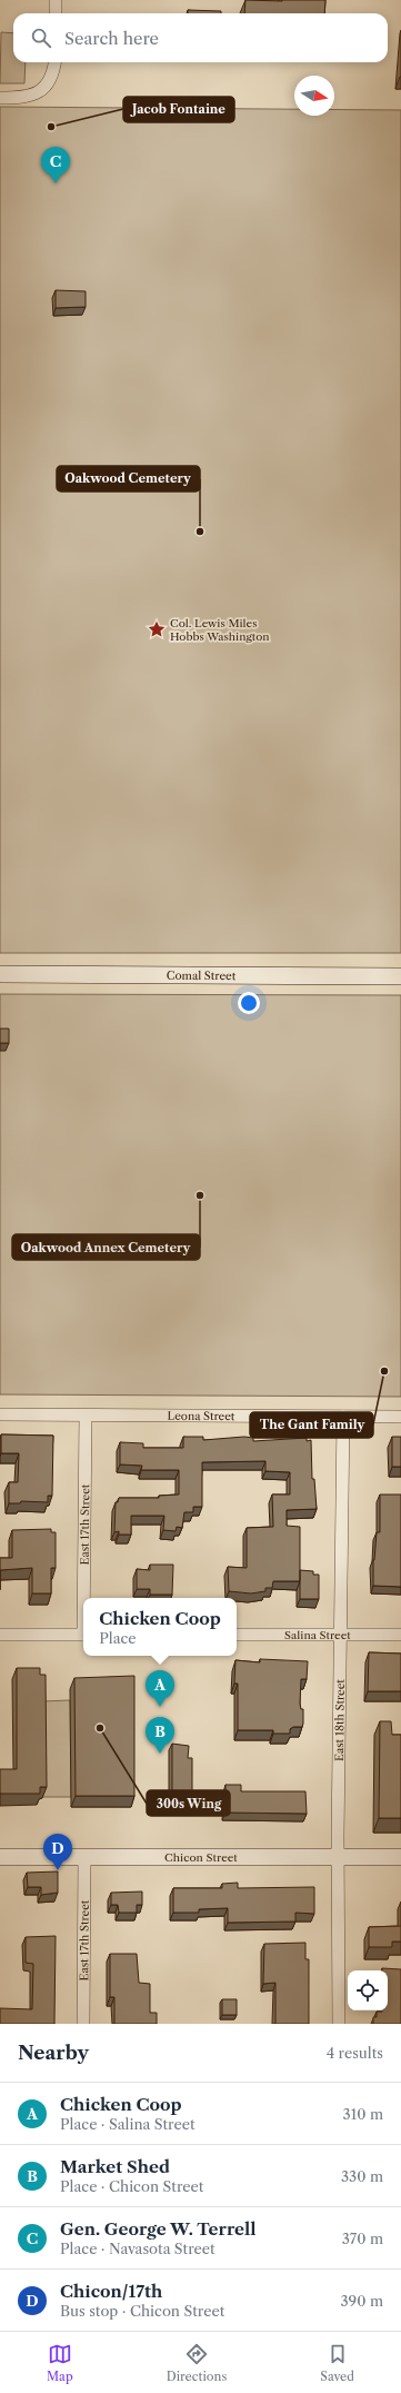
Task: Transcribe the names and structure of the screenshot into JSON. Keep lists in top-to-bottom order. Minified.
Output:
{"streets":{"street":["Comal Street","Leona Street","East 17th Street","Salina Street","East 18th Street","Chicon Street"]},"crossings":[["Leona Street","East 17th Street"],["Leona Street","East 18th Street"],["East 17th Street","Chicon Street"],["Salina Street","East 18th Street"],["East 18th Street","Chicon Street"]],"places":{"other":["Jacob Fontaine","Oakwood Cemetery","Oakwood Annex Cemetery","The Gant Family","300s Wing"],"place":["Col. Lewis Miles Hobbs Washington"]},"north":"right","page":{"search":"Search here","pins":["C","A","B","D"],"popup":["Chicken Coop","Place"],"heading":["Nearby","4 results"],"list":[{"mark":"A","name":"Chicken Coop","note":"Place · Salina Street","value":"310 m"},{"mark":"B","name":"Market Shed","note":"Place · Chicon Street","value":"330 m"},{"mark":"C","name":"Gen. George W. Terrell","note":"Place · Navasota Street","value":"370 m"},{"mark":"D","name":"Chicon/17th","note":"Bus stop · Chicon Street","value":"390 m"}],"nav":["Map","Directions","Saved"]}}
